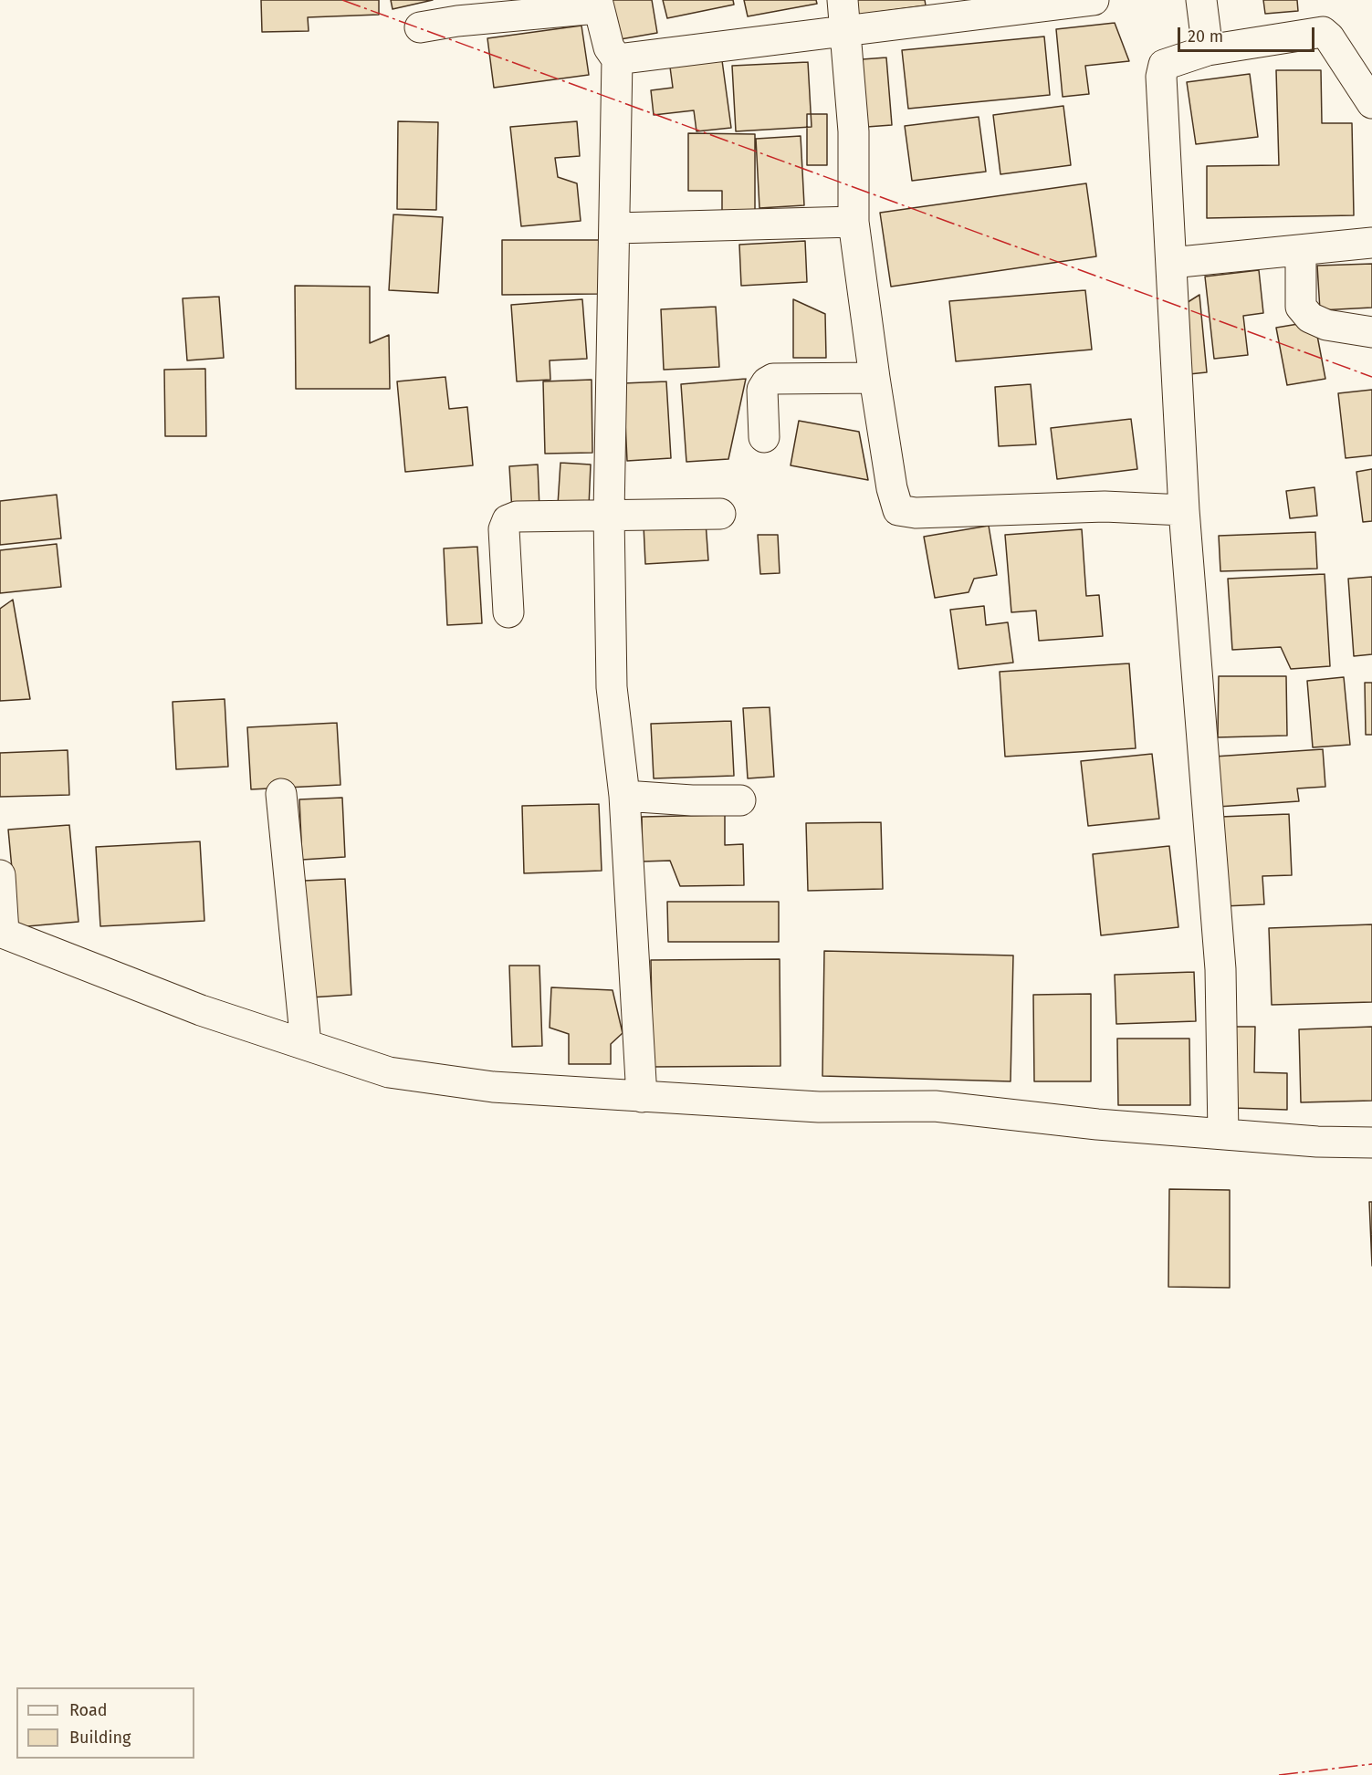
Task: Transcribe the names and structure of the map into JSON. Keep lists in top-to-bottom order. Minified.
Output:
{"legend":["Road","Building"],"scale_bar":"20 m"}
